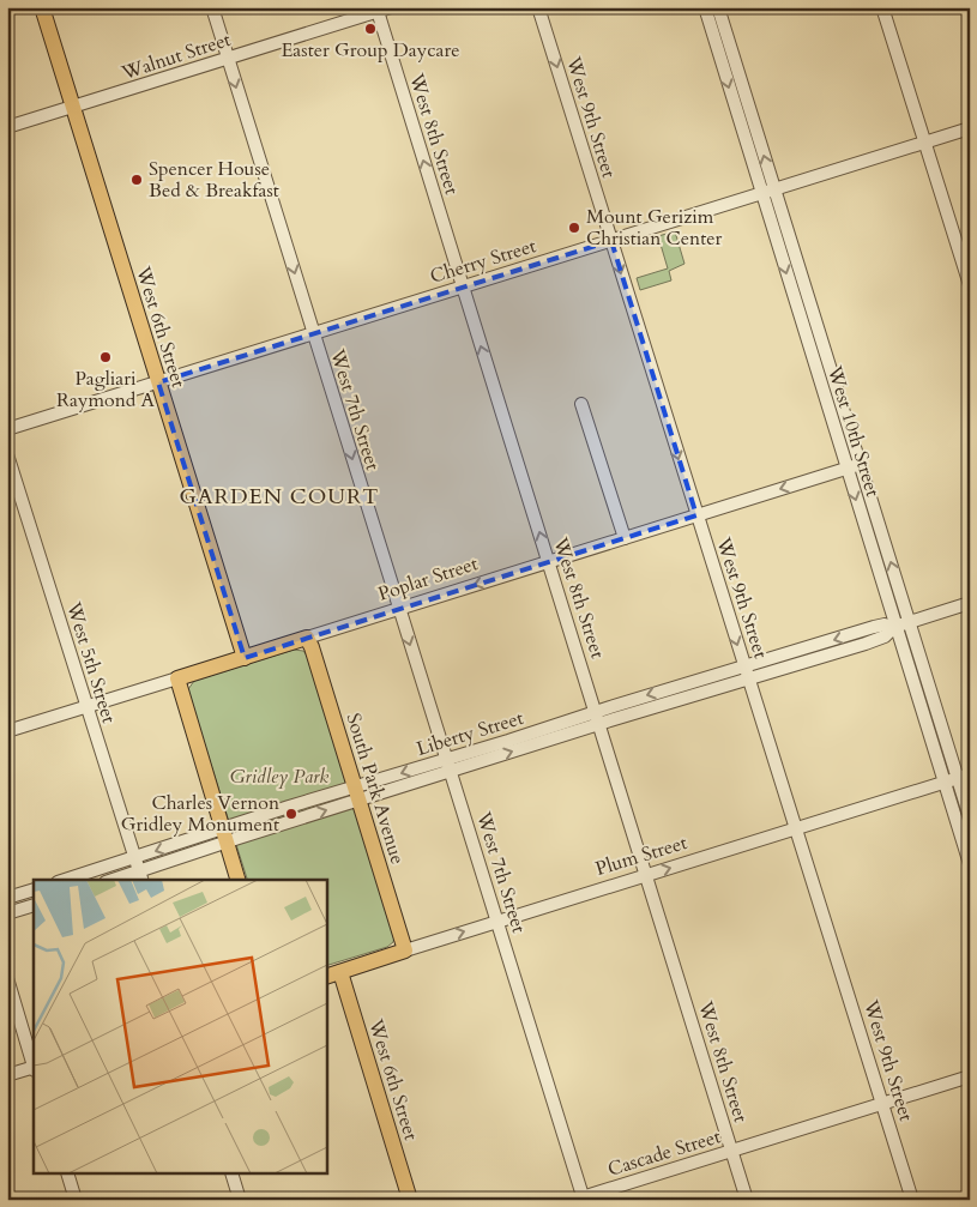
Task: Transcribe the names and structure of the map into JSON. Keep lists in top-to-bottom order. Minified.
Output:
{"streets":{"main road":["West 6th Street","Poplar Street","South Park Avenue","Plum Street"],"street":["Walnut Street","West 9th Street","West 8th Street","Cherry Street","West 7th Street","West 10th Street","West 5th Street","Liberty Street","Cascade Street"]},"crossings":[["Walnut Street","West 8th Street"],["Walnut Street","West 6th Street"],["Walnut Street","West 7th Street"],["West 9th Street","Cherry Street"],["West 9th Street","Poplar Street"],["West 9th Street","Liberty Street"],["West 9th Street","Plum Street"],["West 9th Street","Cascade Street"],["West 8th Street","Cherry Street"],["West 8th Street","Poplar Street"],["West 8th Street","Liberty Street"],["West 8th Street","Plum Street"],["West 8th Street","Cascade Street"],["Cherry Street","West 6th Street"],["Cherry Street","West 7th Street"],["Cherry Street","West 10th Street"],["West 6th Street","Poplar Street"],["West 6th Street","Plum Street"],["West 7th Street","Poplar Street"],["West 7th Street","Liberty Street"],["West 7th Street","Plum Street"],["West 7th Street","Cascade Street"],["West 10th Street","Poplar Street"],["West 10th Street","Liberty Street"],["West 10th Street","Plum Street"],["Poplar Street","West 5th Street"],["Poplar Street","South Park Avenue"],["West 5th Street","Liberty Street"],["Liberty Street","South Park Avenue"],["South Park Avenue","Plum Street"]],"one_way":["West 9th Street","West 8th Street","West 7th Street","Poplar Street","Plum Street"],"districts":["GARDEN COURT"],"parks":["Gridley Park"],"places":["Easter Group Daycare","Spencer House Bed & Breakfast","Mount Gerizim Christian Center","Pagliari Raymond A","Charles Vernon Gridley Monument"]}
